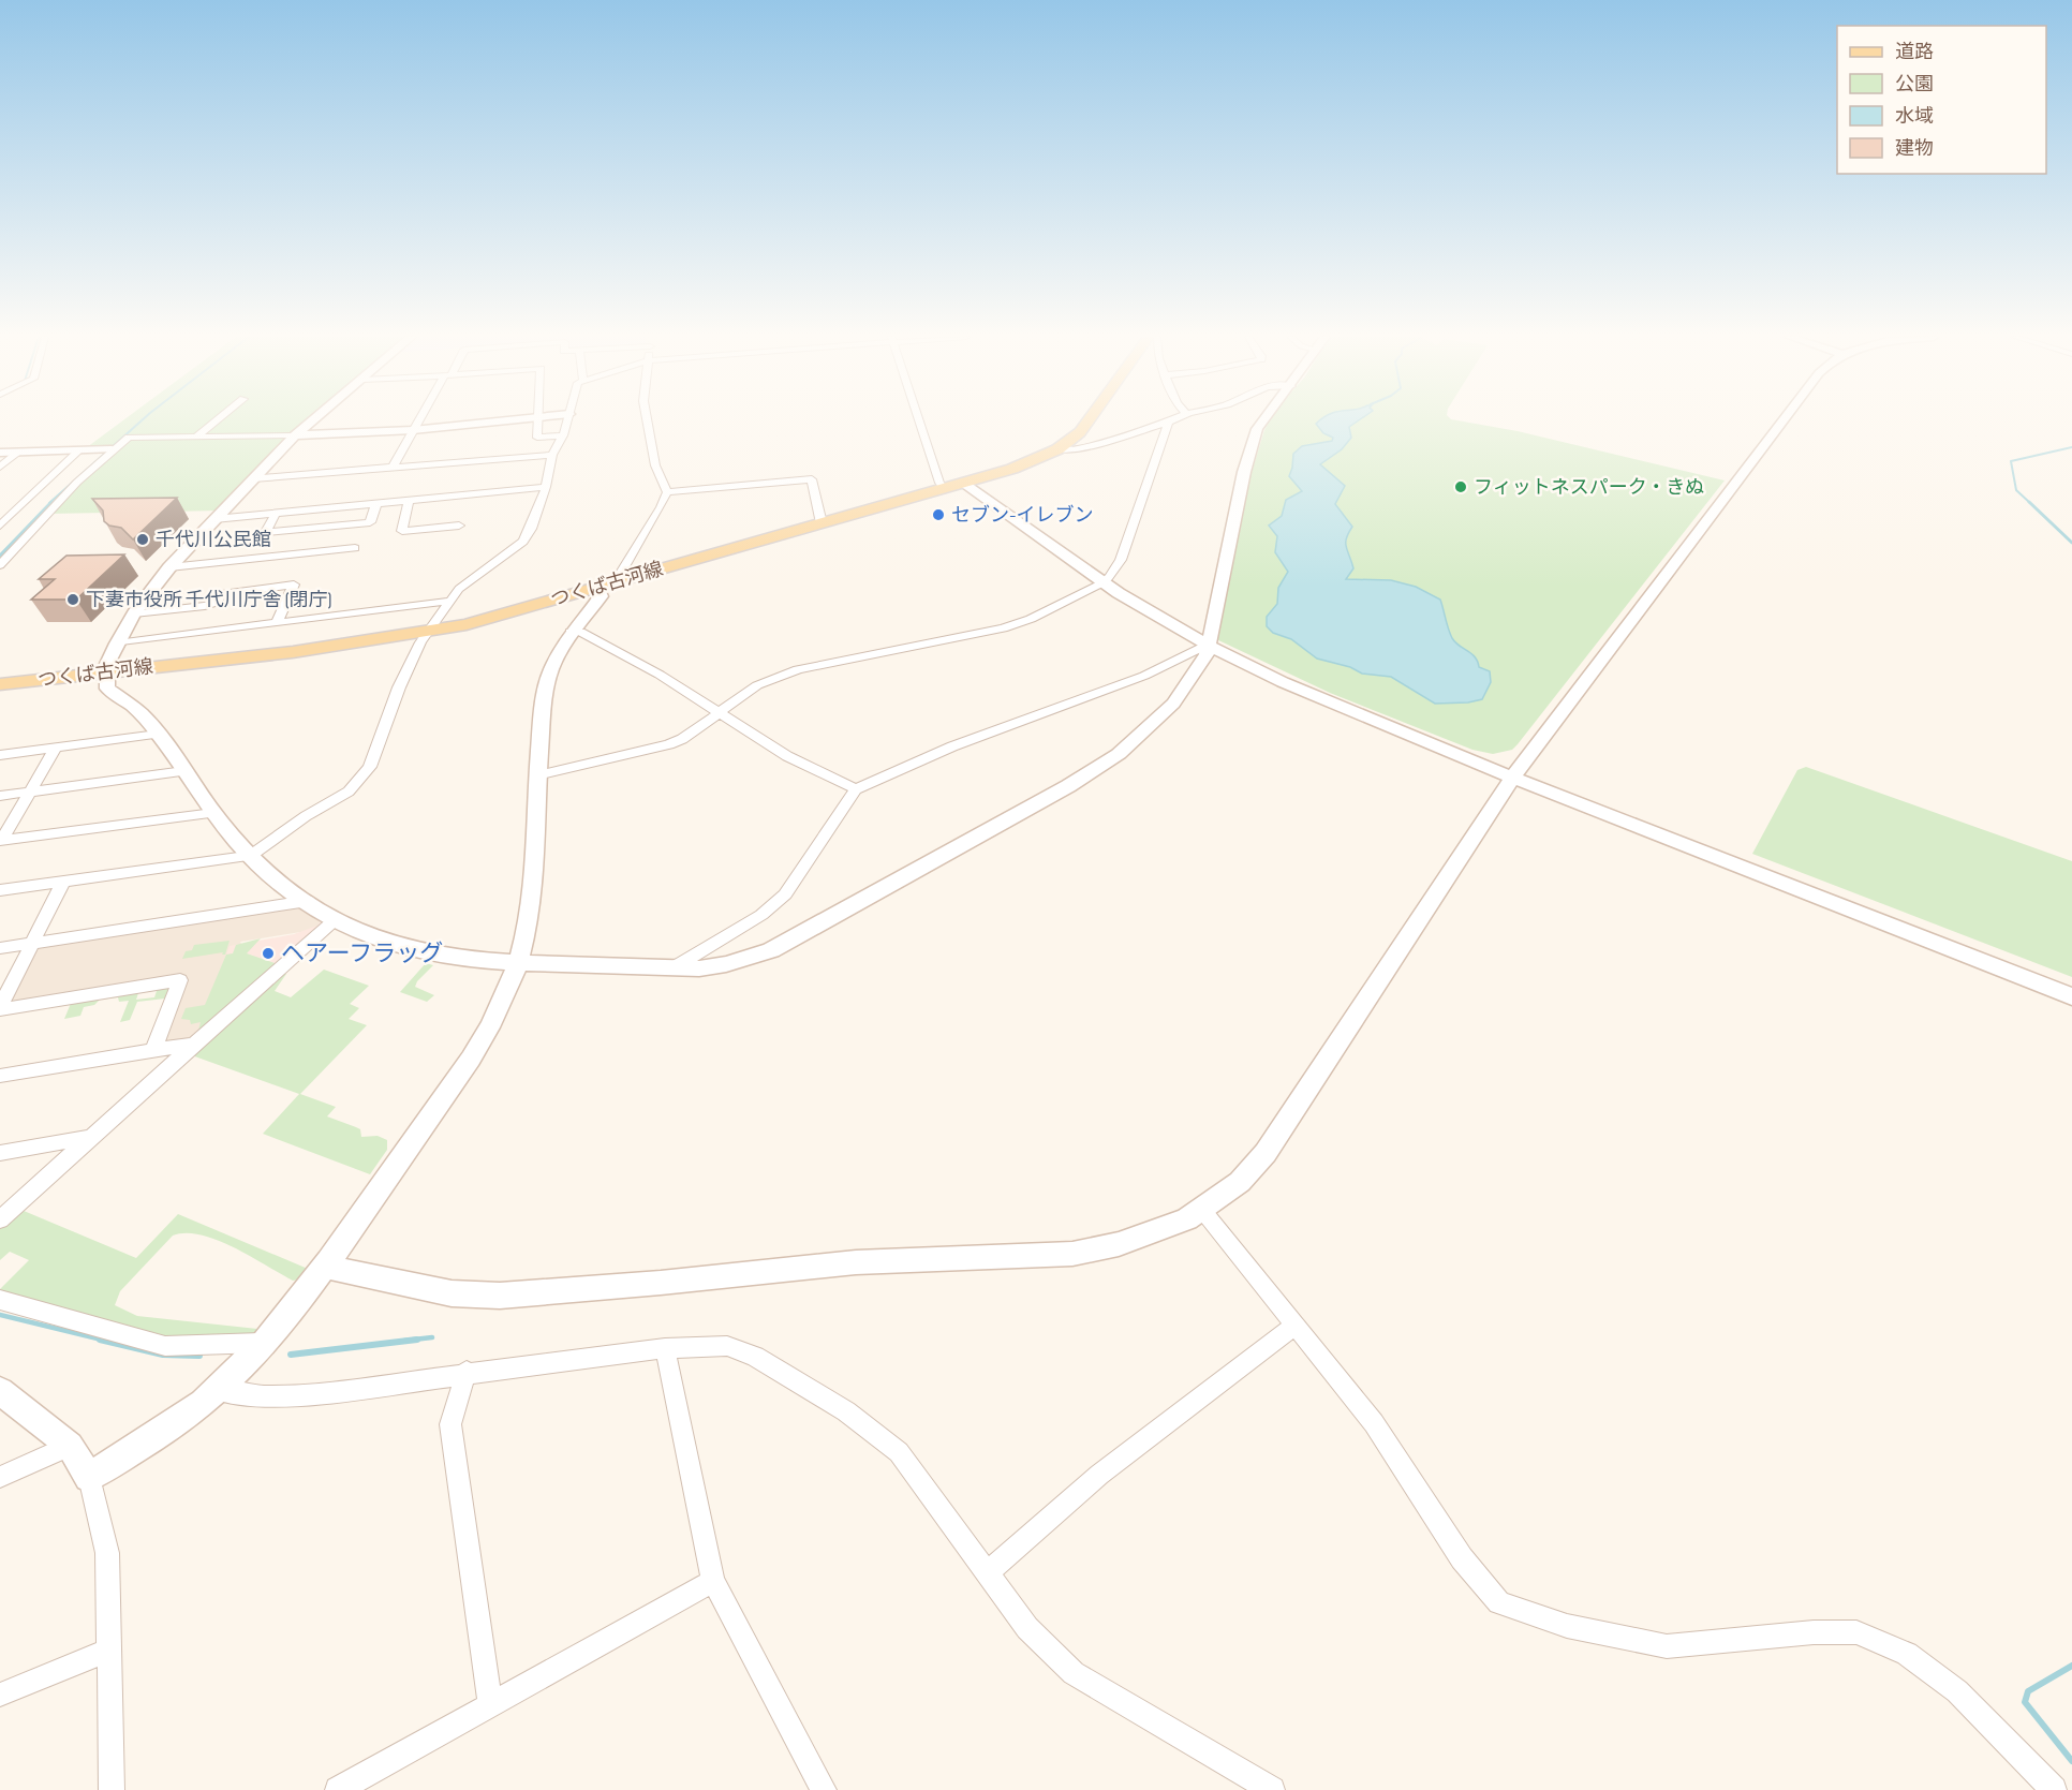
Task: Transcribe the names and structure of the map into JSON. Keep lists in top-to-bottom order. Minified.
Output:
{"streets":{"main road":["つくば古河線"]},"places":["フィットネスパーク・きぬ","セブン-イレブン","千代川公民館","下妻市役所 千代川庁舎 (閉庁)","ヘアーフラッグ"],"legend":["道路","公園","水域","建物"]}
